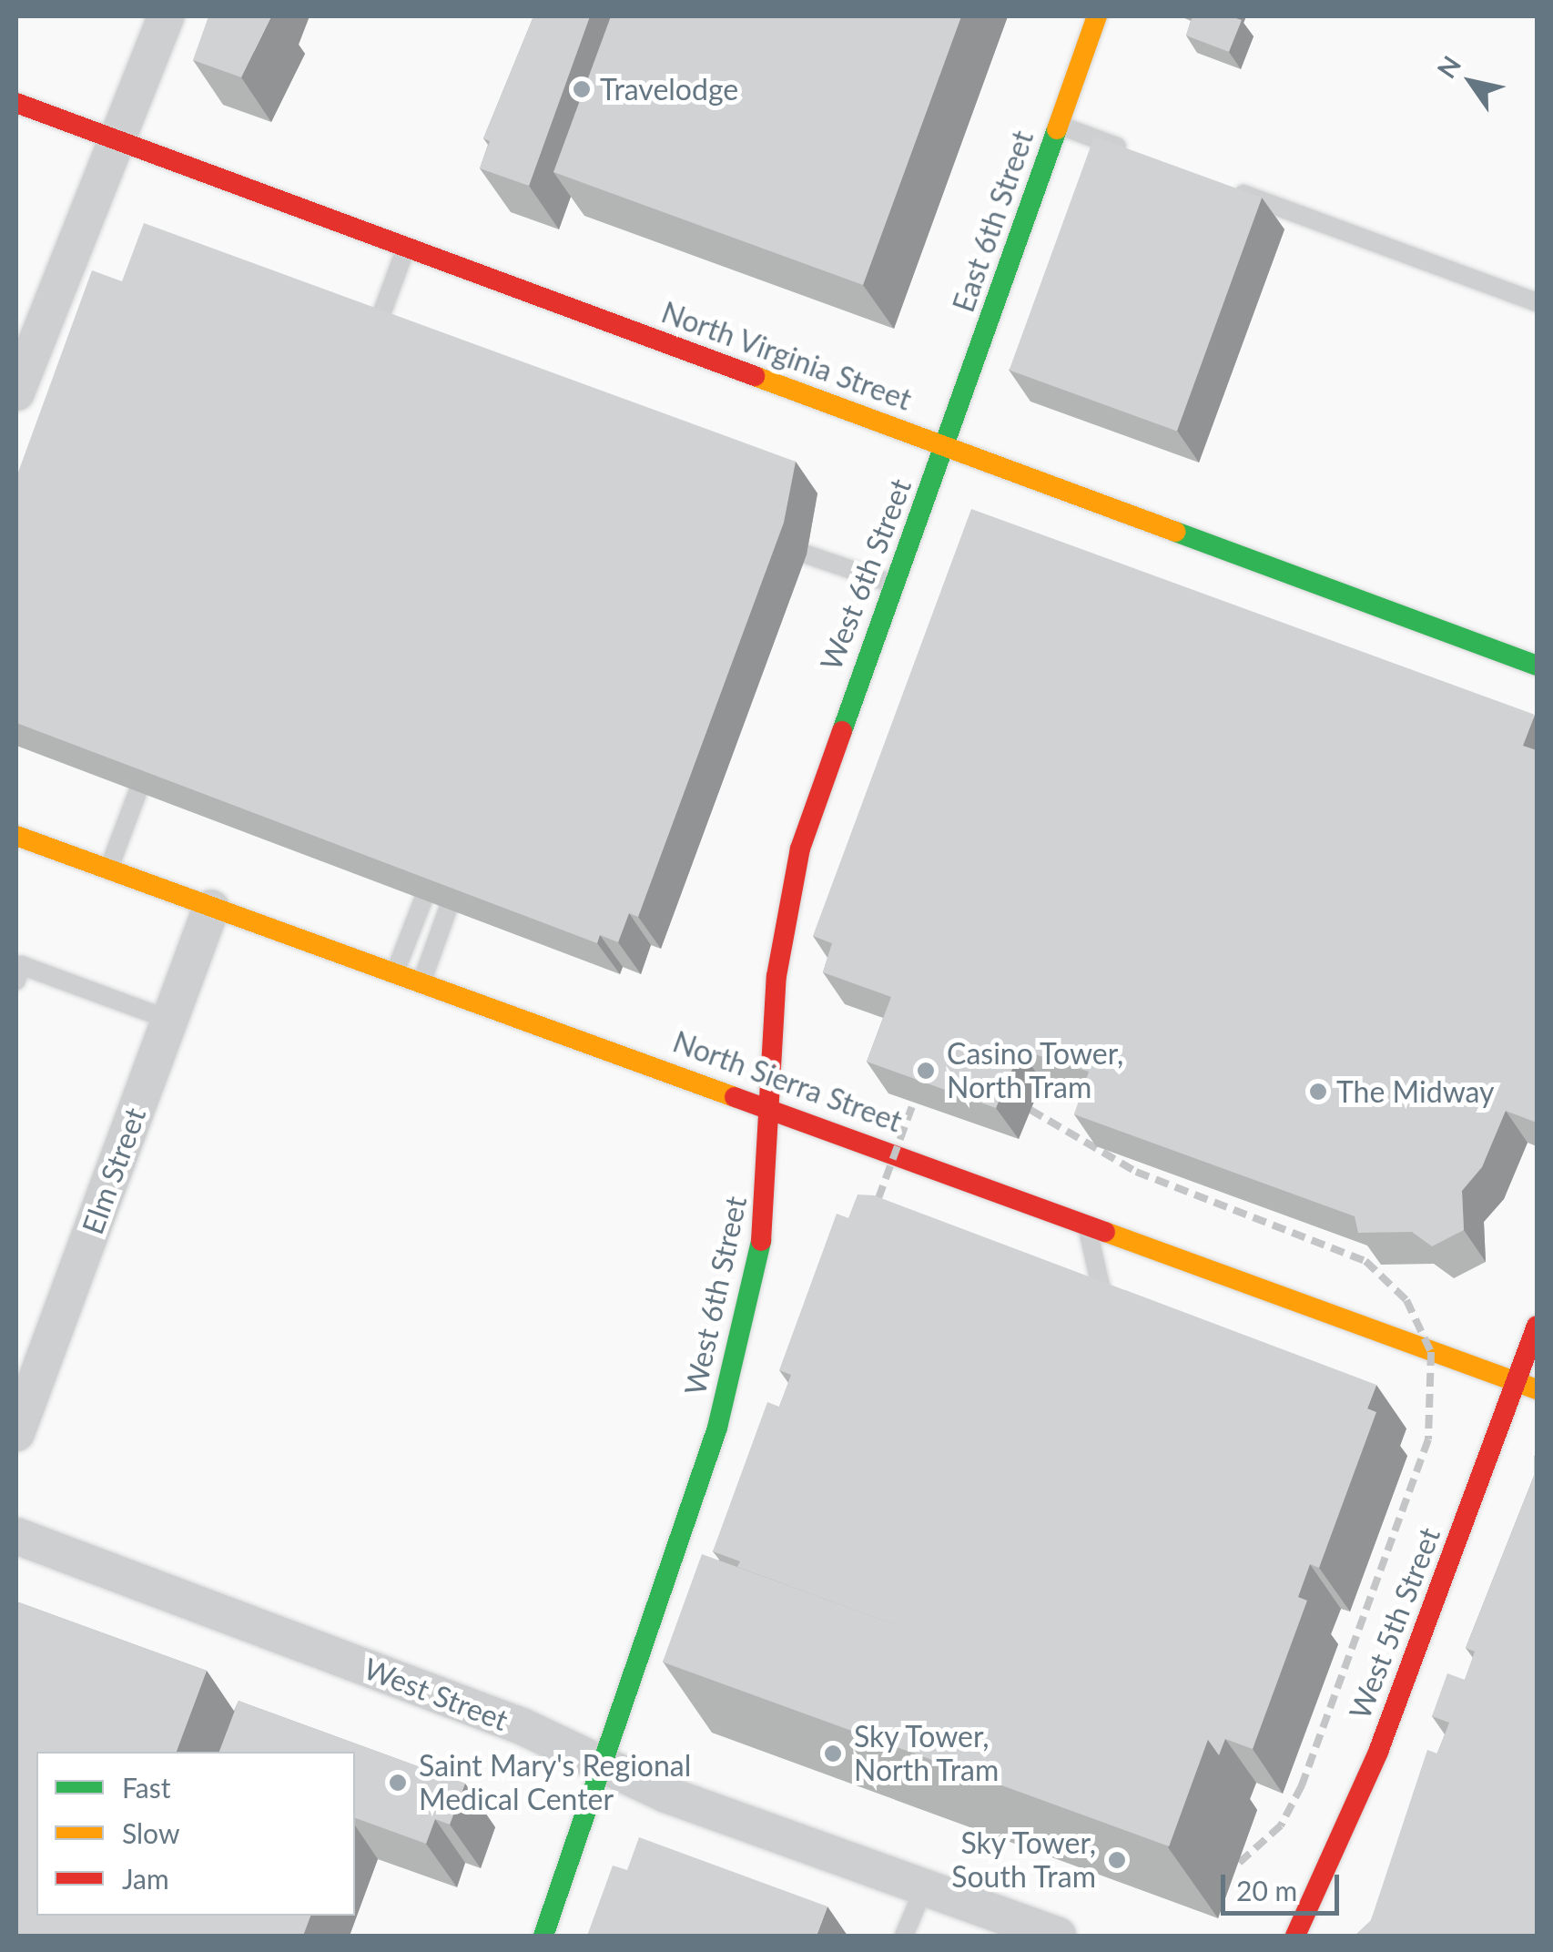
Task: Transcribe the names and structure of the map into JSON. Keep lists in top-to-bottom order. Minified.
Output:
{"streets":{"main road":["East 6th Street","North Virginia Street","West 6th Street","North Sierra Street","West 5th Street"],"street":["Elm Street","West Street"]},"crossings":[["East 6th Street","North Virginia Street"],["East 6th Street","West 6th Street"],["North Virginia Street","West 6th Street"],["West 6th Street","North Sierra Street"],["West 6th Street","West Street"],["North Sierra Street","Elm Street"],["North Sierra Street","West 5th Street"]],"places":["Travelodge","Casino Tower, North Tram","The Midway","Sky Tower, North Tram","Saint Mary's Regional Medical Center","Sky Tower, South Tram"],"legend":["Fast","Slow","Jam"],"scale_bar":"20 m","north":"top left"}
